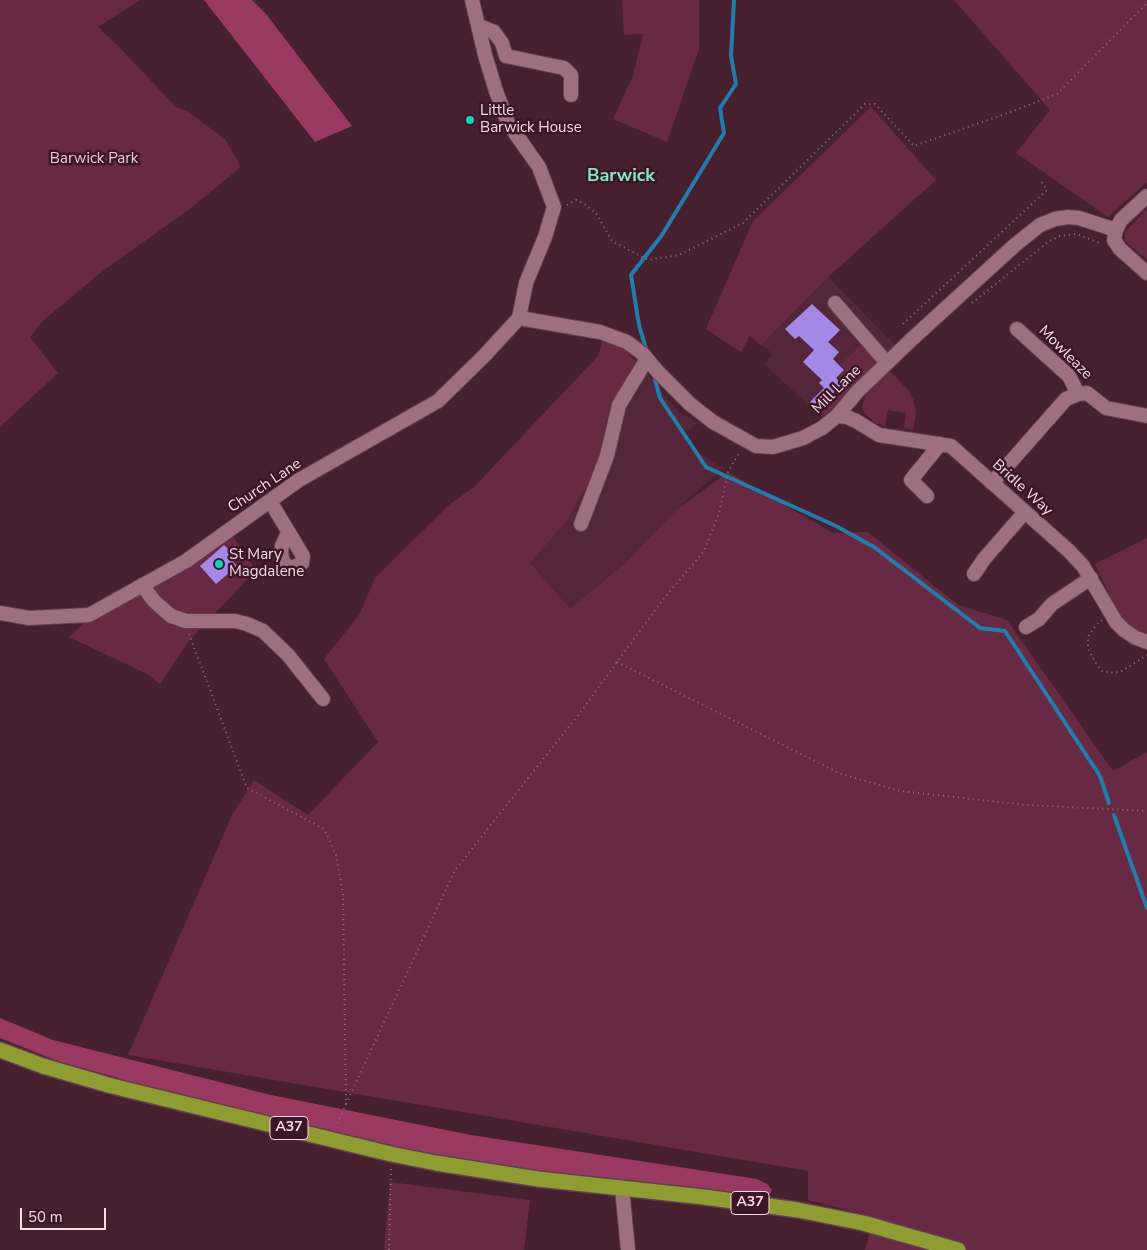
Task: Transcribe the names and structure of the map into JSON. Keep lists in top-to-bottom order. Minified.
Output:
{"streets":{"highway":["A37"],"street":["Mowleaze","Mill Lane","Church Lane","Bridle Way"]},"crossings":[["Mill Lane","Church Lane"],["Mill Lane","Bridle Way"]],"districts":["Barwick"],"parks":["Barwick Park"],"places":["Little Barwick House","St Mary Magdalene"],"scale_bar":"50 m"}
